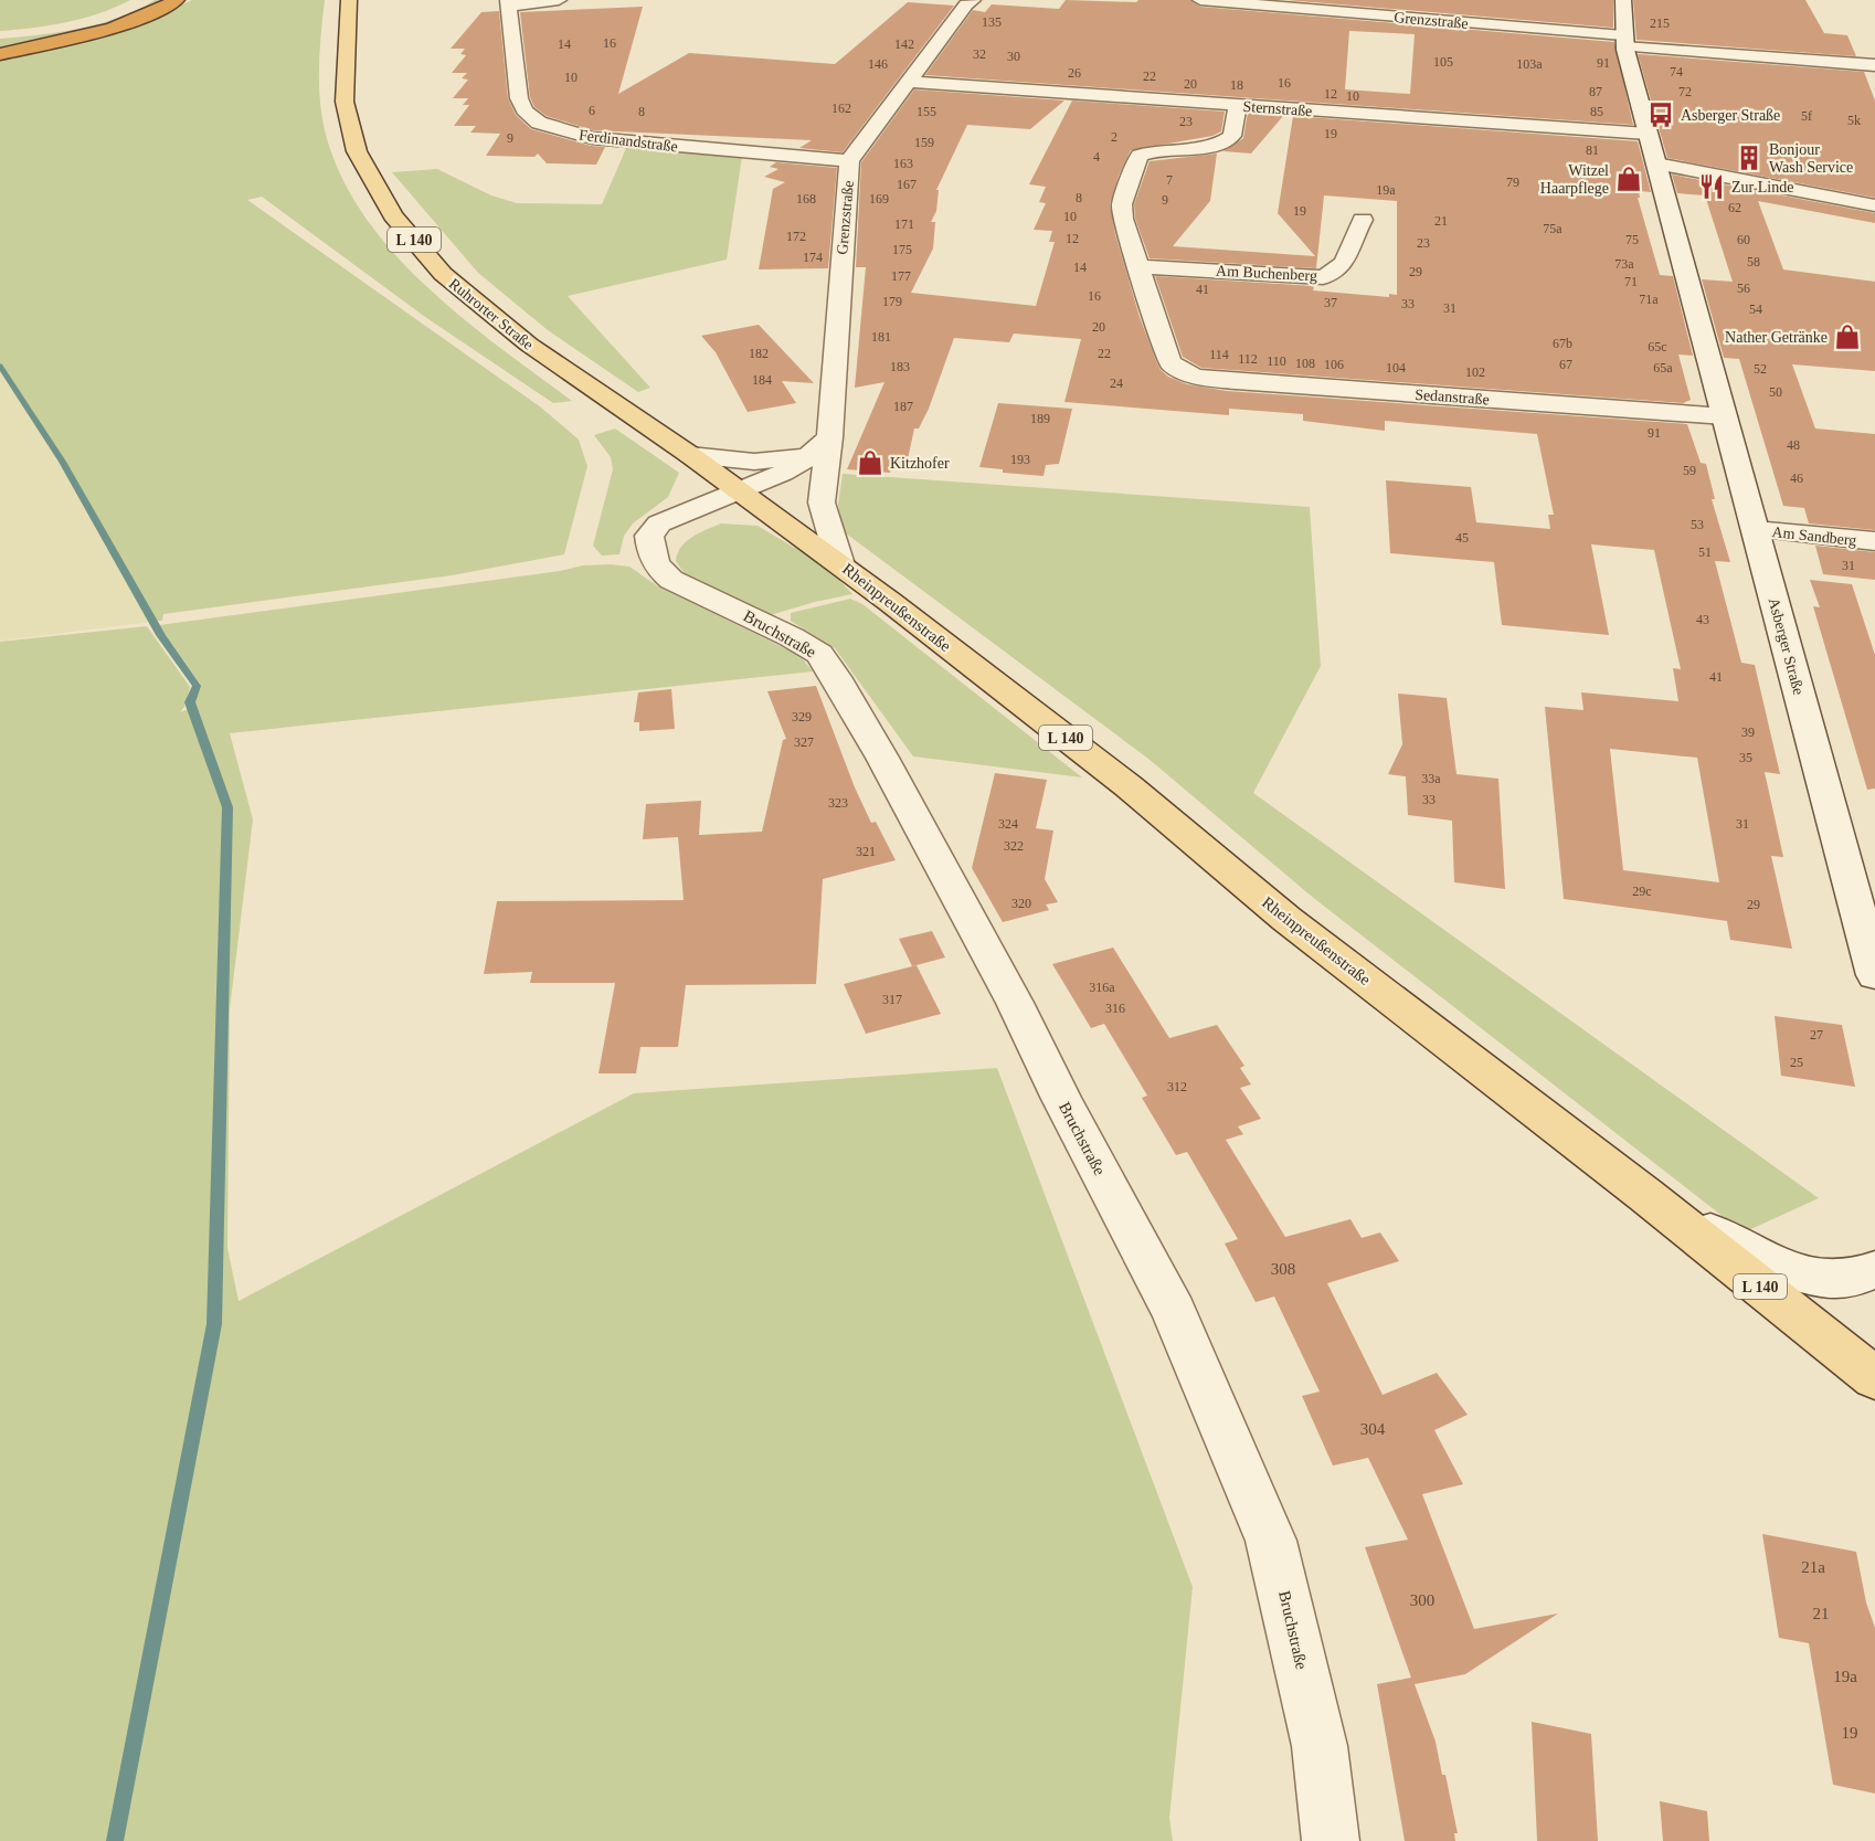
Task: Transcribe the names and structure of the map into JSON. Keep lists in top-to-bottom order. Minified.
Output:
{"streets":{"main road":["L 140","Ruhrorter Straße","Rheinpreußenstraße"],"street":["Grenzstraße","Sternstraße","Ferdinandstraße","Am Buchenberg","Sedanstraße","Am Sandberg","Bruchstraße","Asberger Straße"]},"crossings":[["Grenzstraße","Sternstraße"],["Grenzstraße","Ferdinandstraße"],["Grenzstraße","Rheinpreußenstraße"],["Grenzstraße","Asberger Straße"],["Sternstraße","Asberger Straße"],["Am Buchenberg","Sedanstraße"],["Ruhrorter Straße","Rheinpreußenstraße"],["Ruhrorter Straße","Bruchstraße"],["Sedanstraße","Asberger Straße"],["Am Sandberg","Asberger Straße"],["Rheinpreußenstraße","Bruchstraße"]],"places":{"bus stop":["Asberger Straße"],"building":["Bonjour Wash Service"],"shop":["Witzel Haarpflege","Nather Getränke","Kitzhofer"],"restaurant":["Zur Linde"]},"house_numbers":["135","215","16","14","142","32","30","105","91","146","103a","74","26","22","10","16","20","18","87","72","12","10","162","6","8","155","85","5f","5k","23","19","2","9","159","81","4","163","7","79","167","19a","8","168","169","9","62","19","10","21","171","75a","172","12","75","60","23","175","174","58","73a","14","29","177","71","56","41","16","71a","179","37","33","31","54","20","181","67b","65c","182","22","114","112","110","108","106","67","183","104","65a","52","102","184","24","50","187","189","91","48","193","59","46","53","45","51","31","43","41","329","39","327","35","33a","33","323","324","31","322","321","29c","320","29","316a","317","316","27","25","312","308","304","21a","300","21","19a","19"]}
